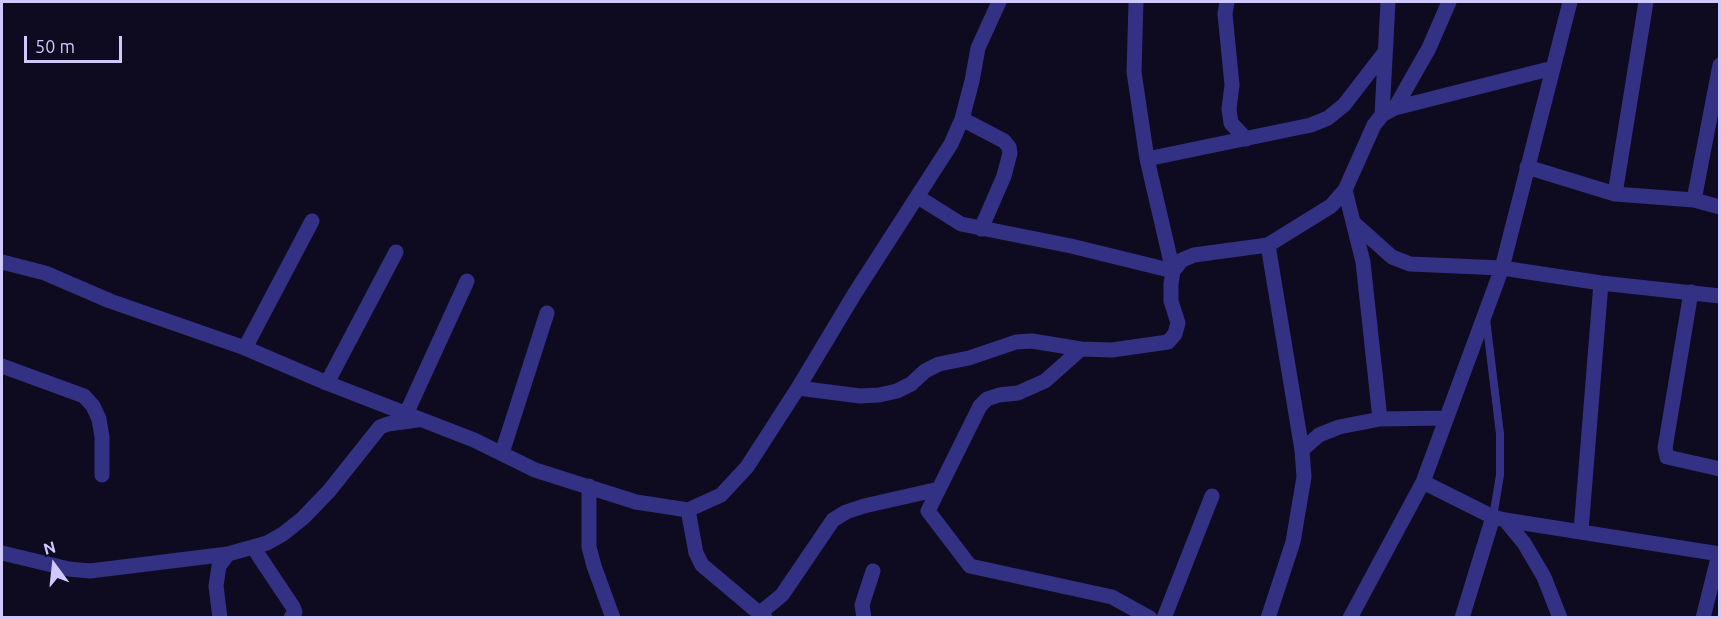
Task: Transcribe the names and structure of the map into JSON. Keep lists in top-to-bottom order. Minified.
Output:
{"scale_bar":"50 m","north":"top"}
